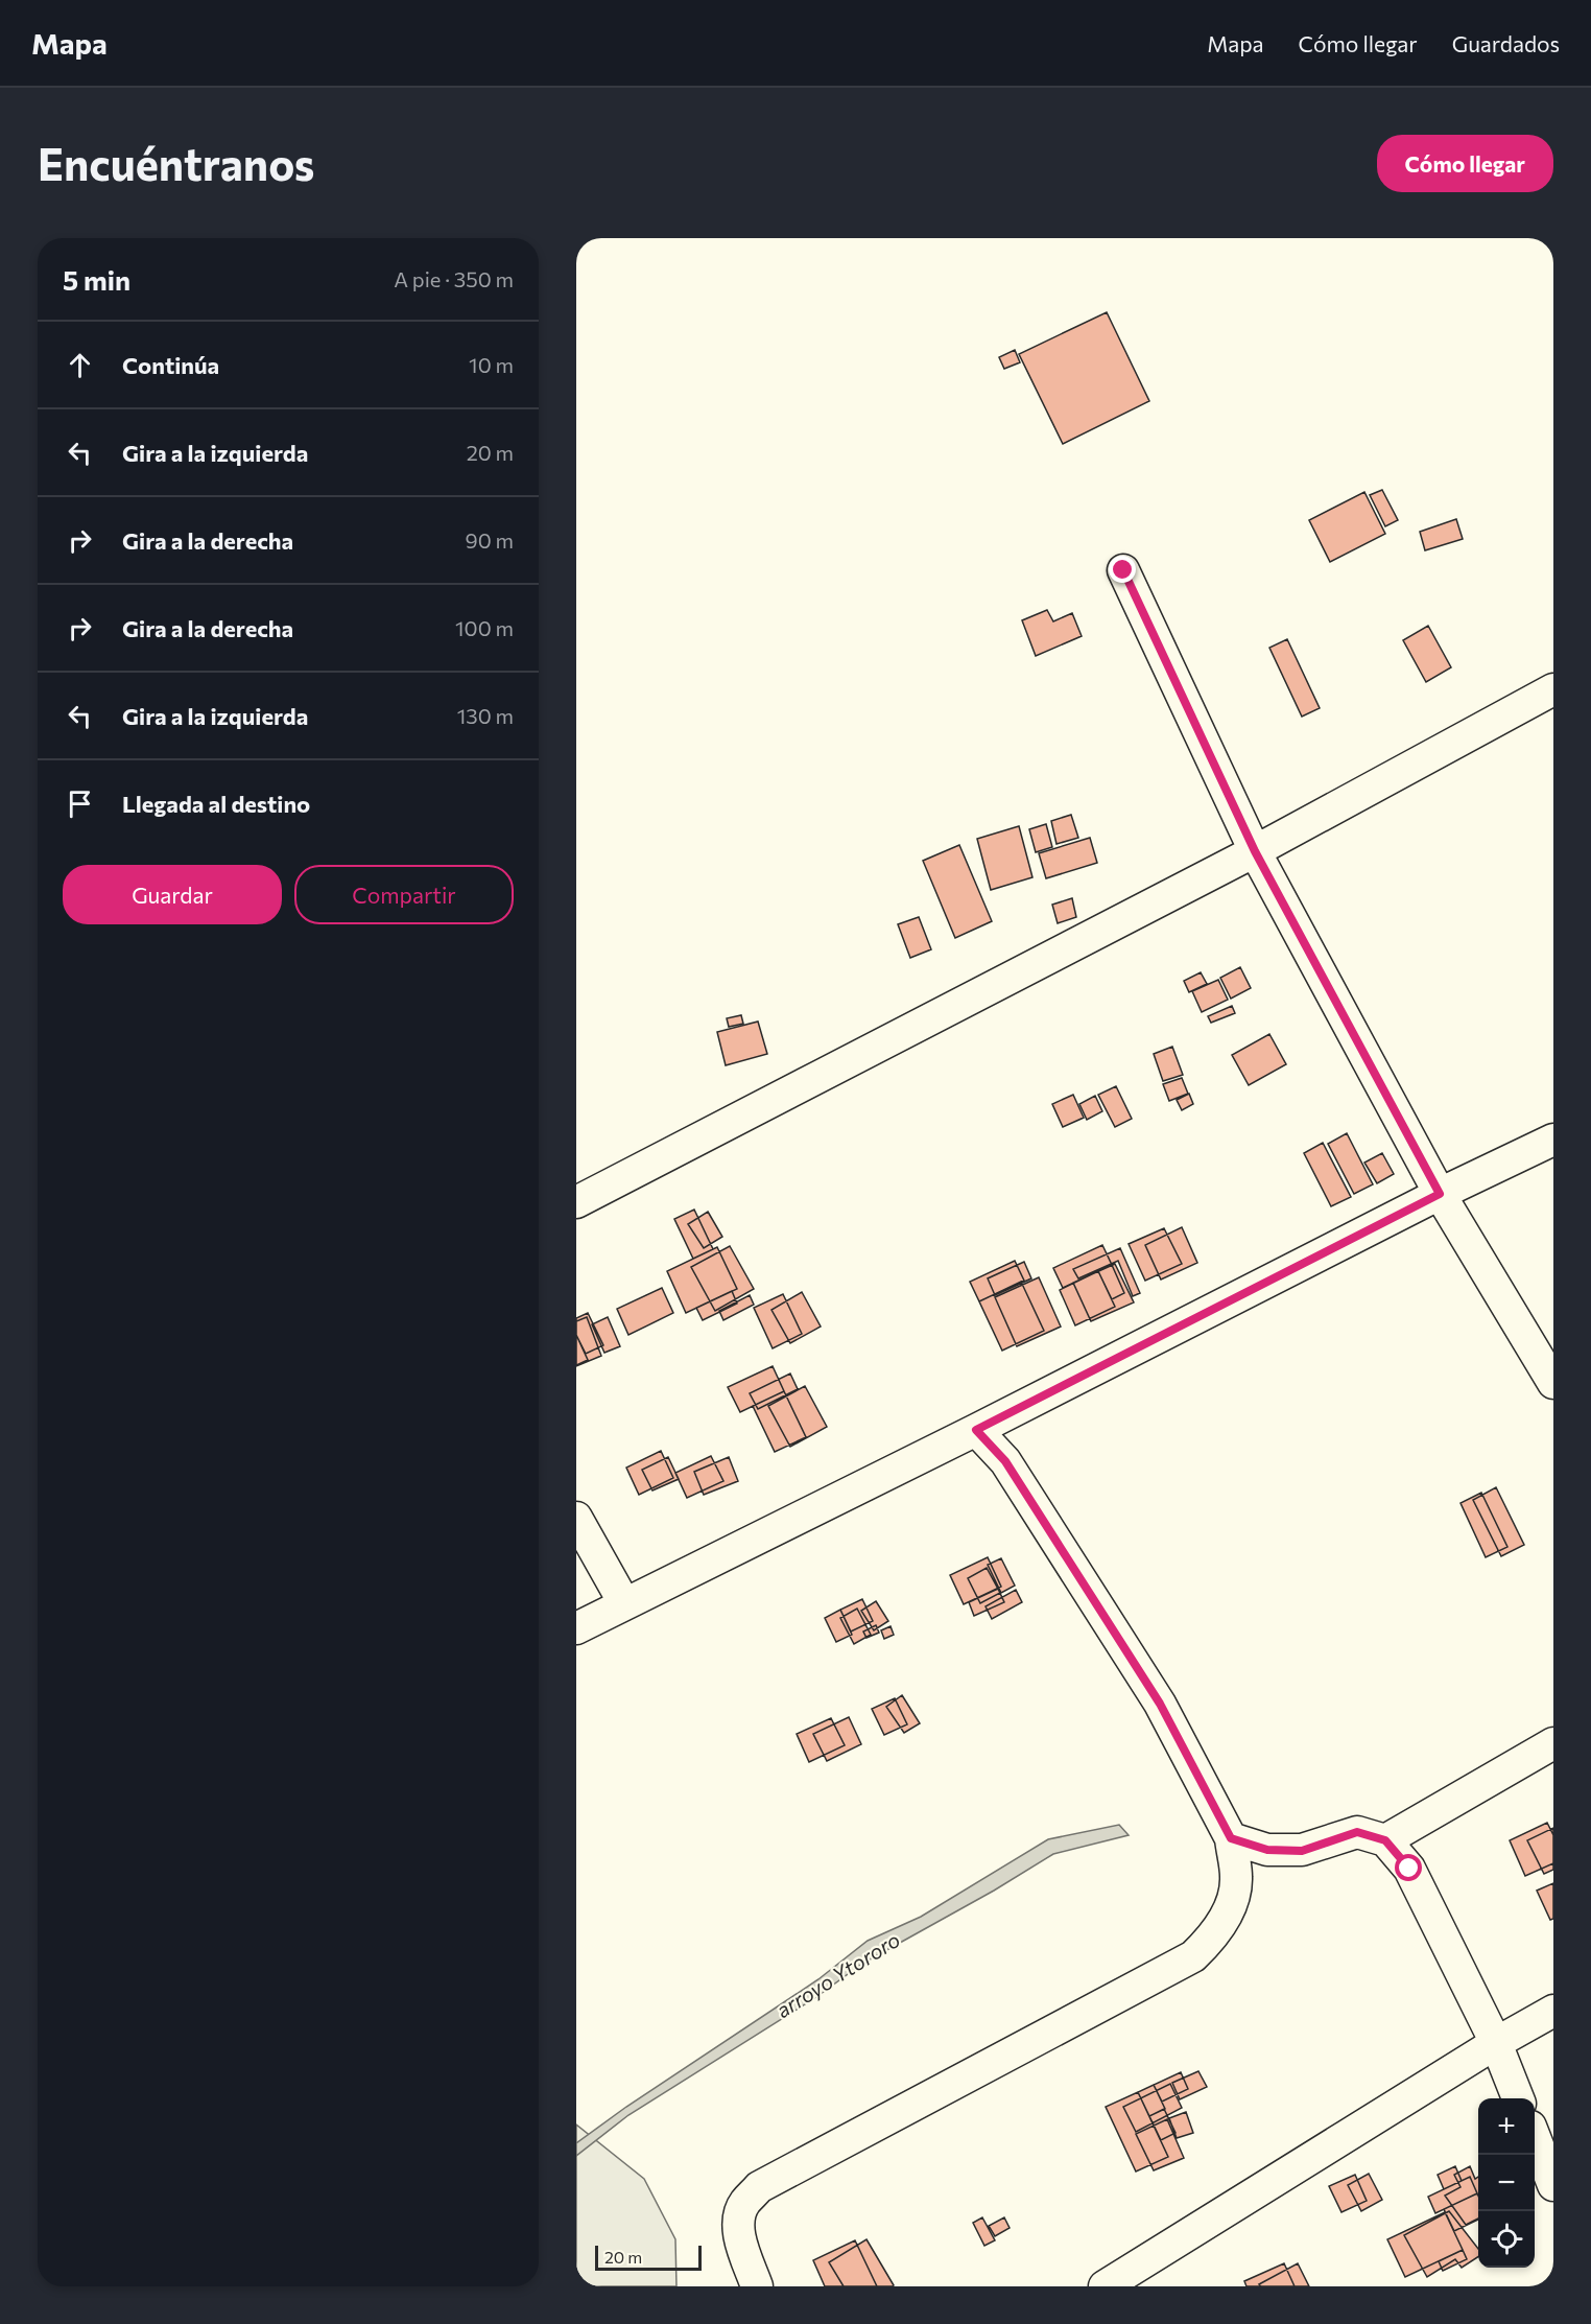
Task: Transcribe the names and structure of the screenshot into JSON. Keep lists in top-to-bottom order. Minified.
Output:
{"water":["arroyo Ytororo"],"scale_bar":"20 m","page":{"header":"Mapa","nav":["Mapa","Cómo llegar","Guardados"],"buttons":["Cómo llegar",["Guardar","Compartir"]],"title":"Encuéntranos","heading":["5 min","A pie · 350 m"],"list":[["Continúa","10 m"],["Gira a la izquierda","20 m"],["Gira a la derecha","90 m"],["Gira a la derecha","100 m"],["Gira a la izquierda","130 m"],"Llegada al destino"],"map_buttons":["+","−"],"scale":"20 m"}}
